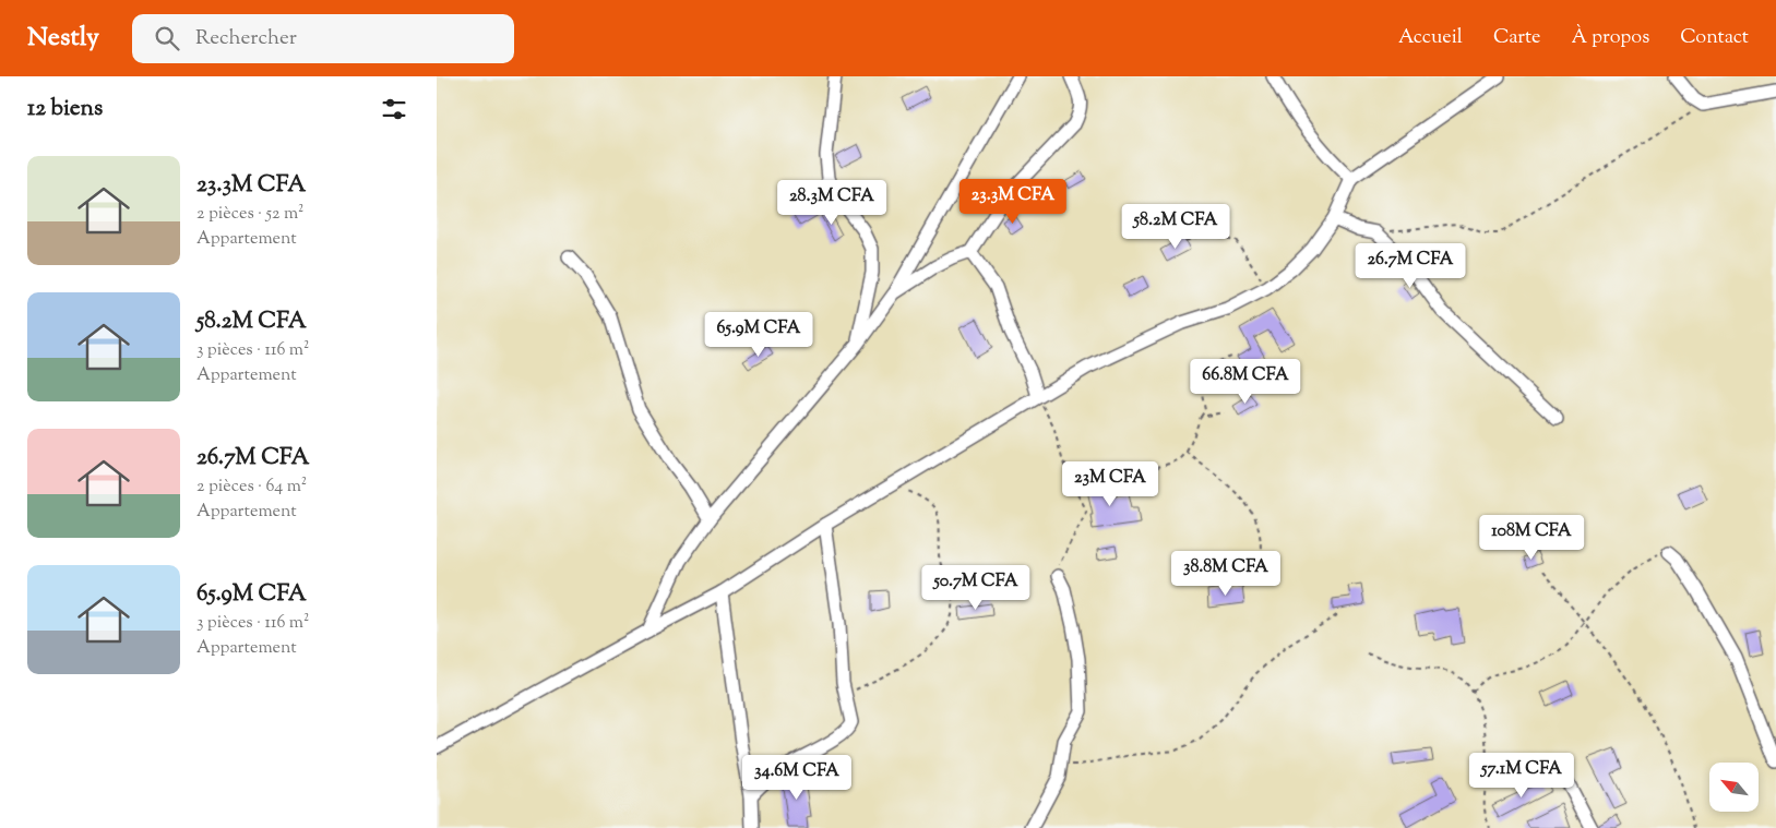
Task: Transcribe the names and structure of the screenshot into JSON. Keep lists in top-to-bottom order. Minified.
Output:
{"north":"top left","page":{"header":"Nestly","search":"Rechercher","nav":["Accueil","Carte","À propos","Contact"],"heading":"12 biens","list":[{"name":"23.3M CFA","note":"2 pièces · 52 m² · Appartement"},{"name":"58.2M CFA","note":"3 pièces · 116 m² · Appartement"},{"name":"26.7M CFA","note":"2 pièces · 64 m² · Appartement"},{"name":"65.9M CFA","note":"3 pièces · 116 m² · Appartement"}],"price":["23.3M CFA","28.3M CFA","58.2M CFA","26.7M CFA","65.9M CFA","66.8M CFA","23M CFA","108M CFA","38.8M CFA","50.7M CFA","57.1M CFA","34.6M CFA"]}}
